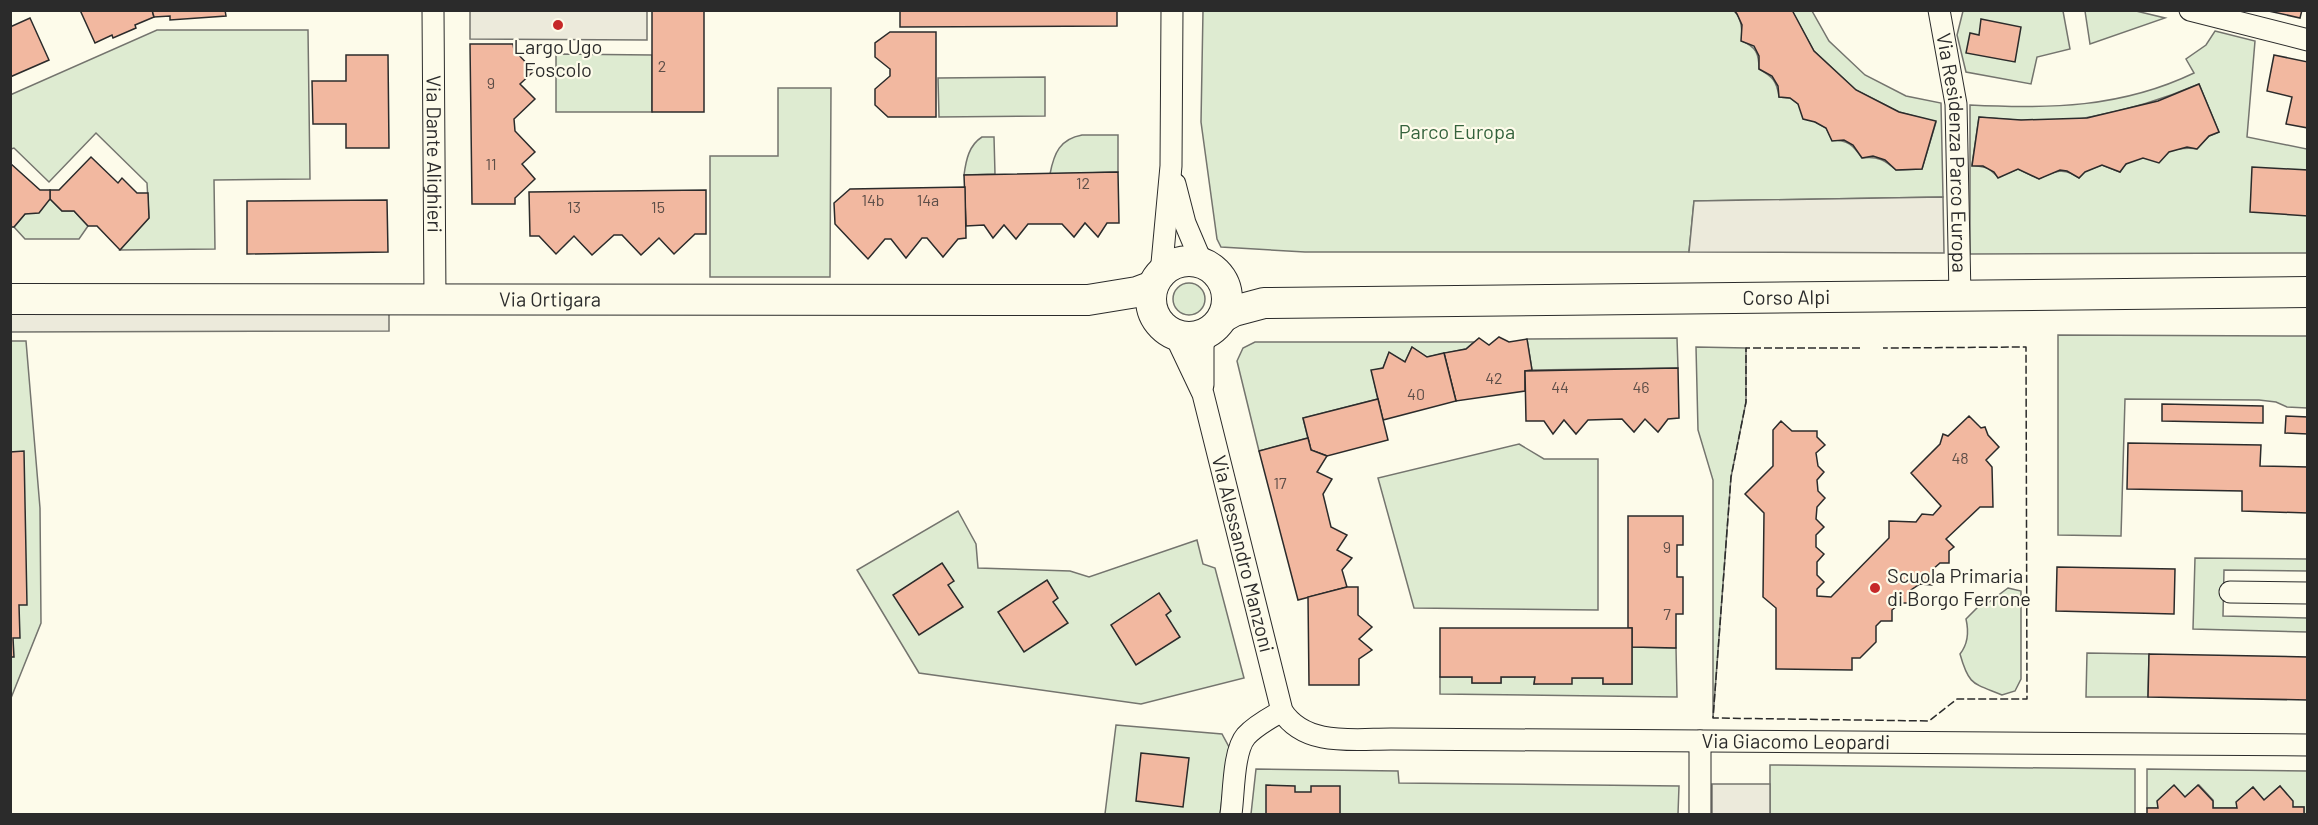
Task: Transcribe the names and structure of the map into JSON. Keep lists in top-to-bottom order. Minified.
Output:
{"streets":{"street":["Via Residenza Parco Europa","Via Dante Alighieri","Corso Alpi","Via Ortigara","Via Alessandro Manzoni","Via Giacomo Leopardi"]},"crossings":[["Via Residenza Parco Europa","Corso Alpi"],["Via Dante Alighieri","Via Ortigara"],["Corso Alpi","Via Ortigara"],["Corso Alpi","Via Alessandro Manzoni"],["Via Ortigara","Via Alessandro Manzoni"],["Via Alessandro Manzoni","Via Giacomo Leopardi"]],"parks":["Parco Europa"],"places":["Largo Ugo Foscolo","Scuola Primaria di Borgo Ferrone"],"house_numbers":["2","9","11","12","14b","14a","13","15","42","44","46","40","48","17","9","7"]}
